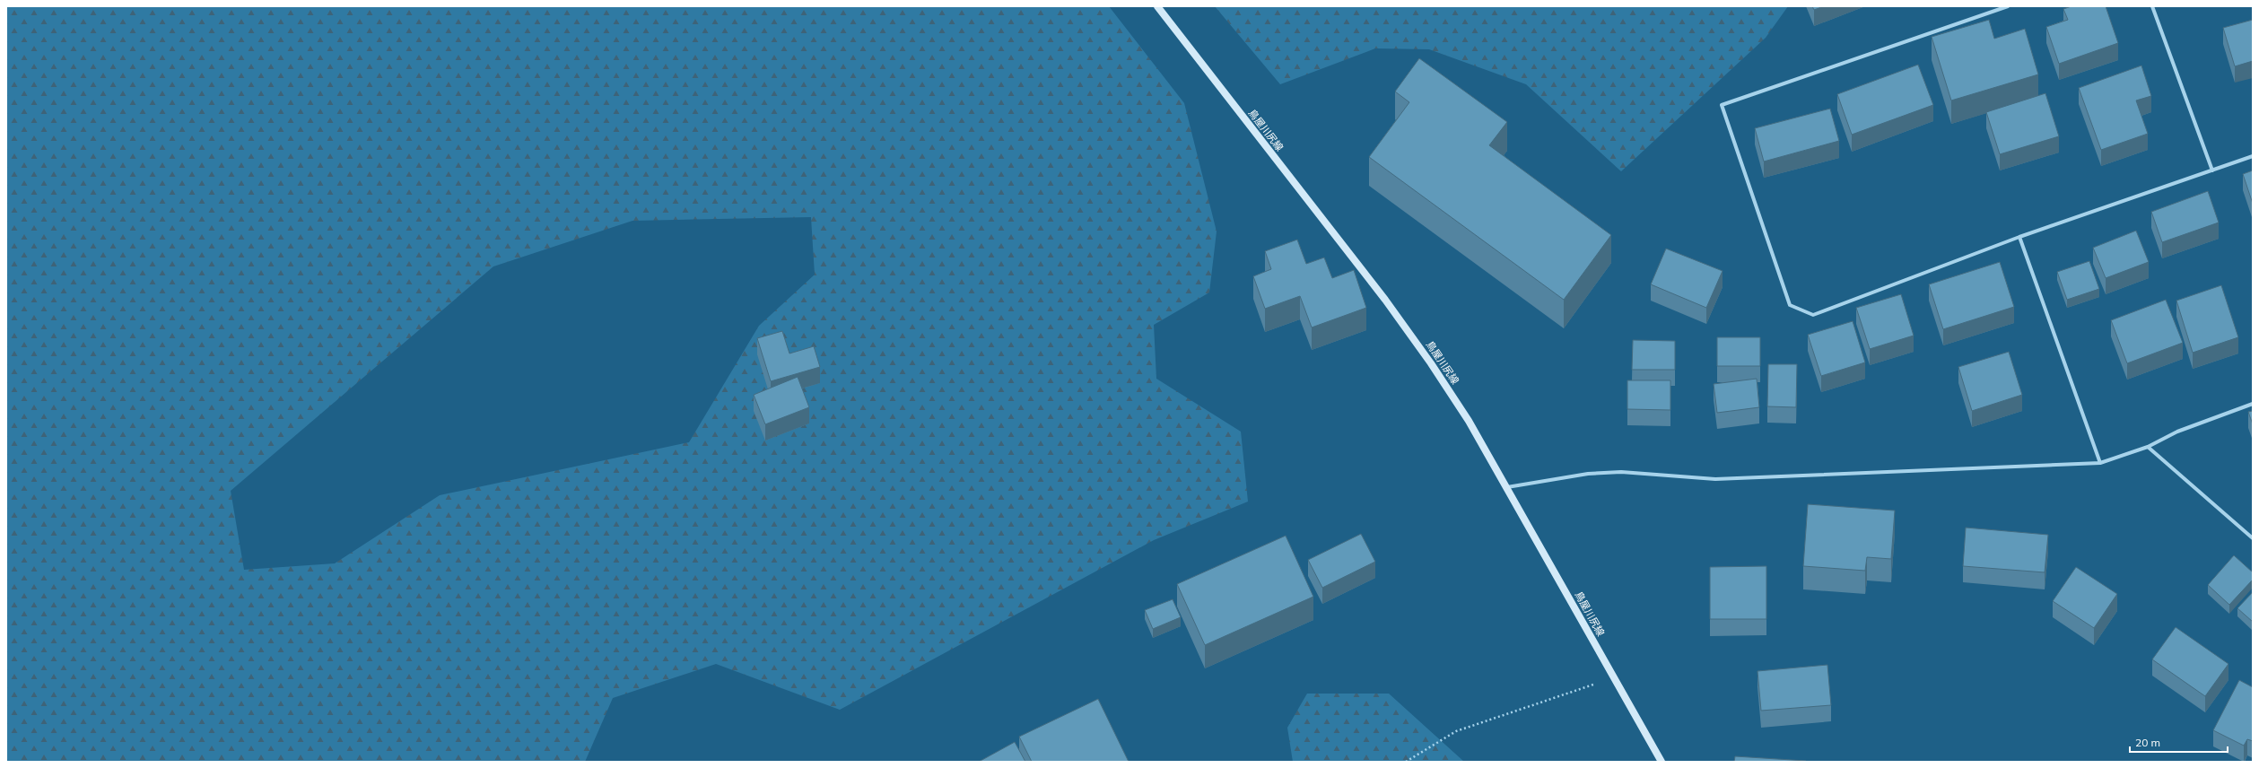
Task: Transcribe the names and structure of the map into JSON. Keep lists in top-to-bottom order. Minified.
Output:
{"streets":{"main road":["鳥屋川尻線"]},"scale_bar":"20 m"}
